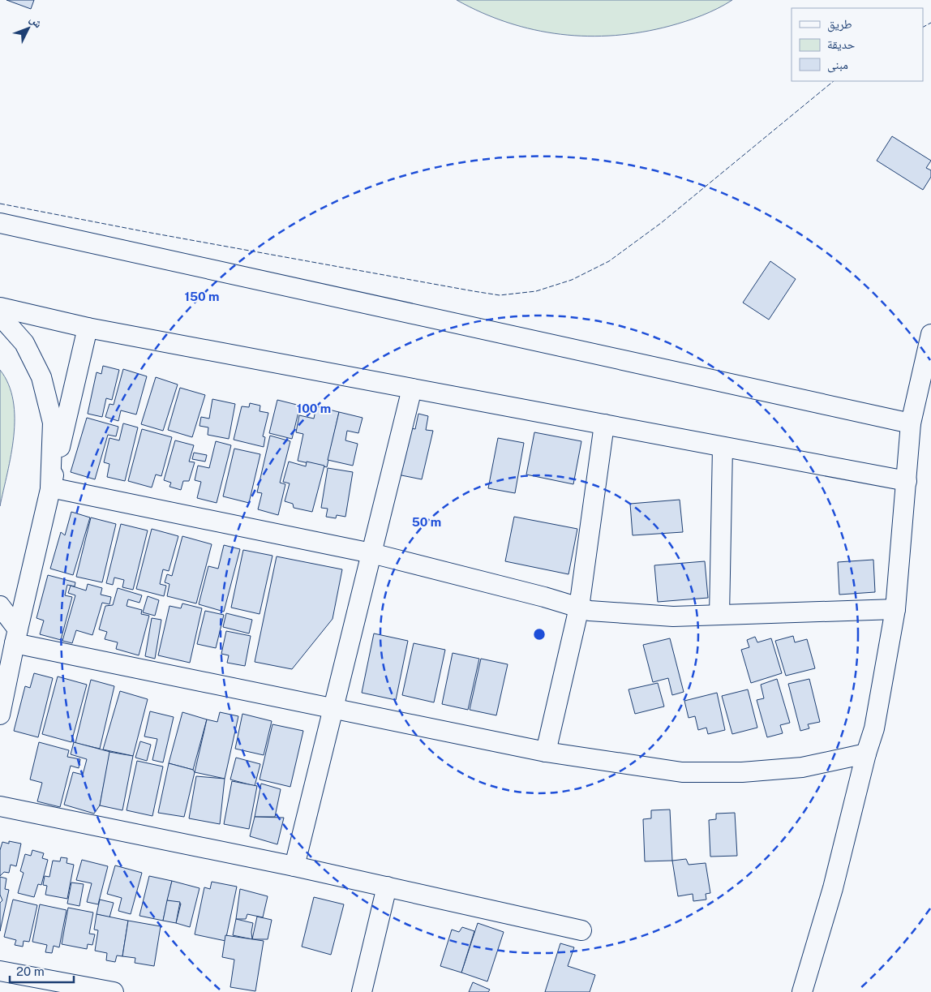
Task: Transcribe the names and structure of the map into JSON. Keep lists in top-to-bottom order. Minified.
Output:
{"legend":["طريق","حديقة","مبنى"],"scale_bar":"20 m","north":"top right","rings":["150 m","100 m","50 m"]}
